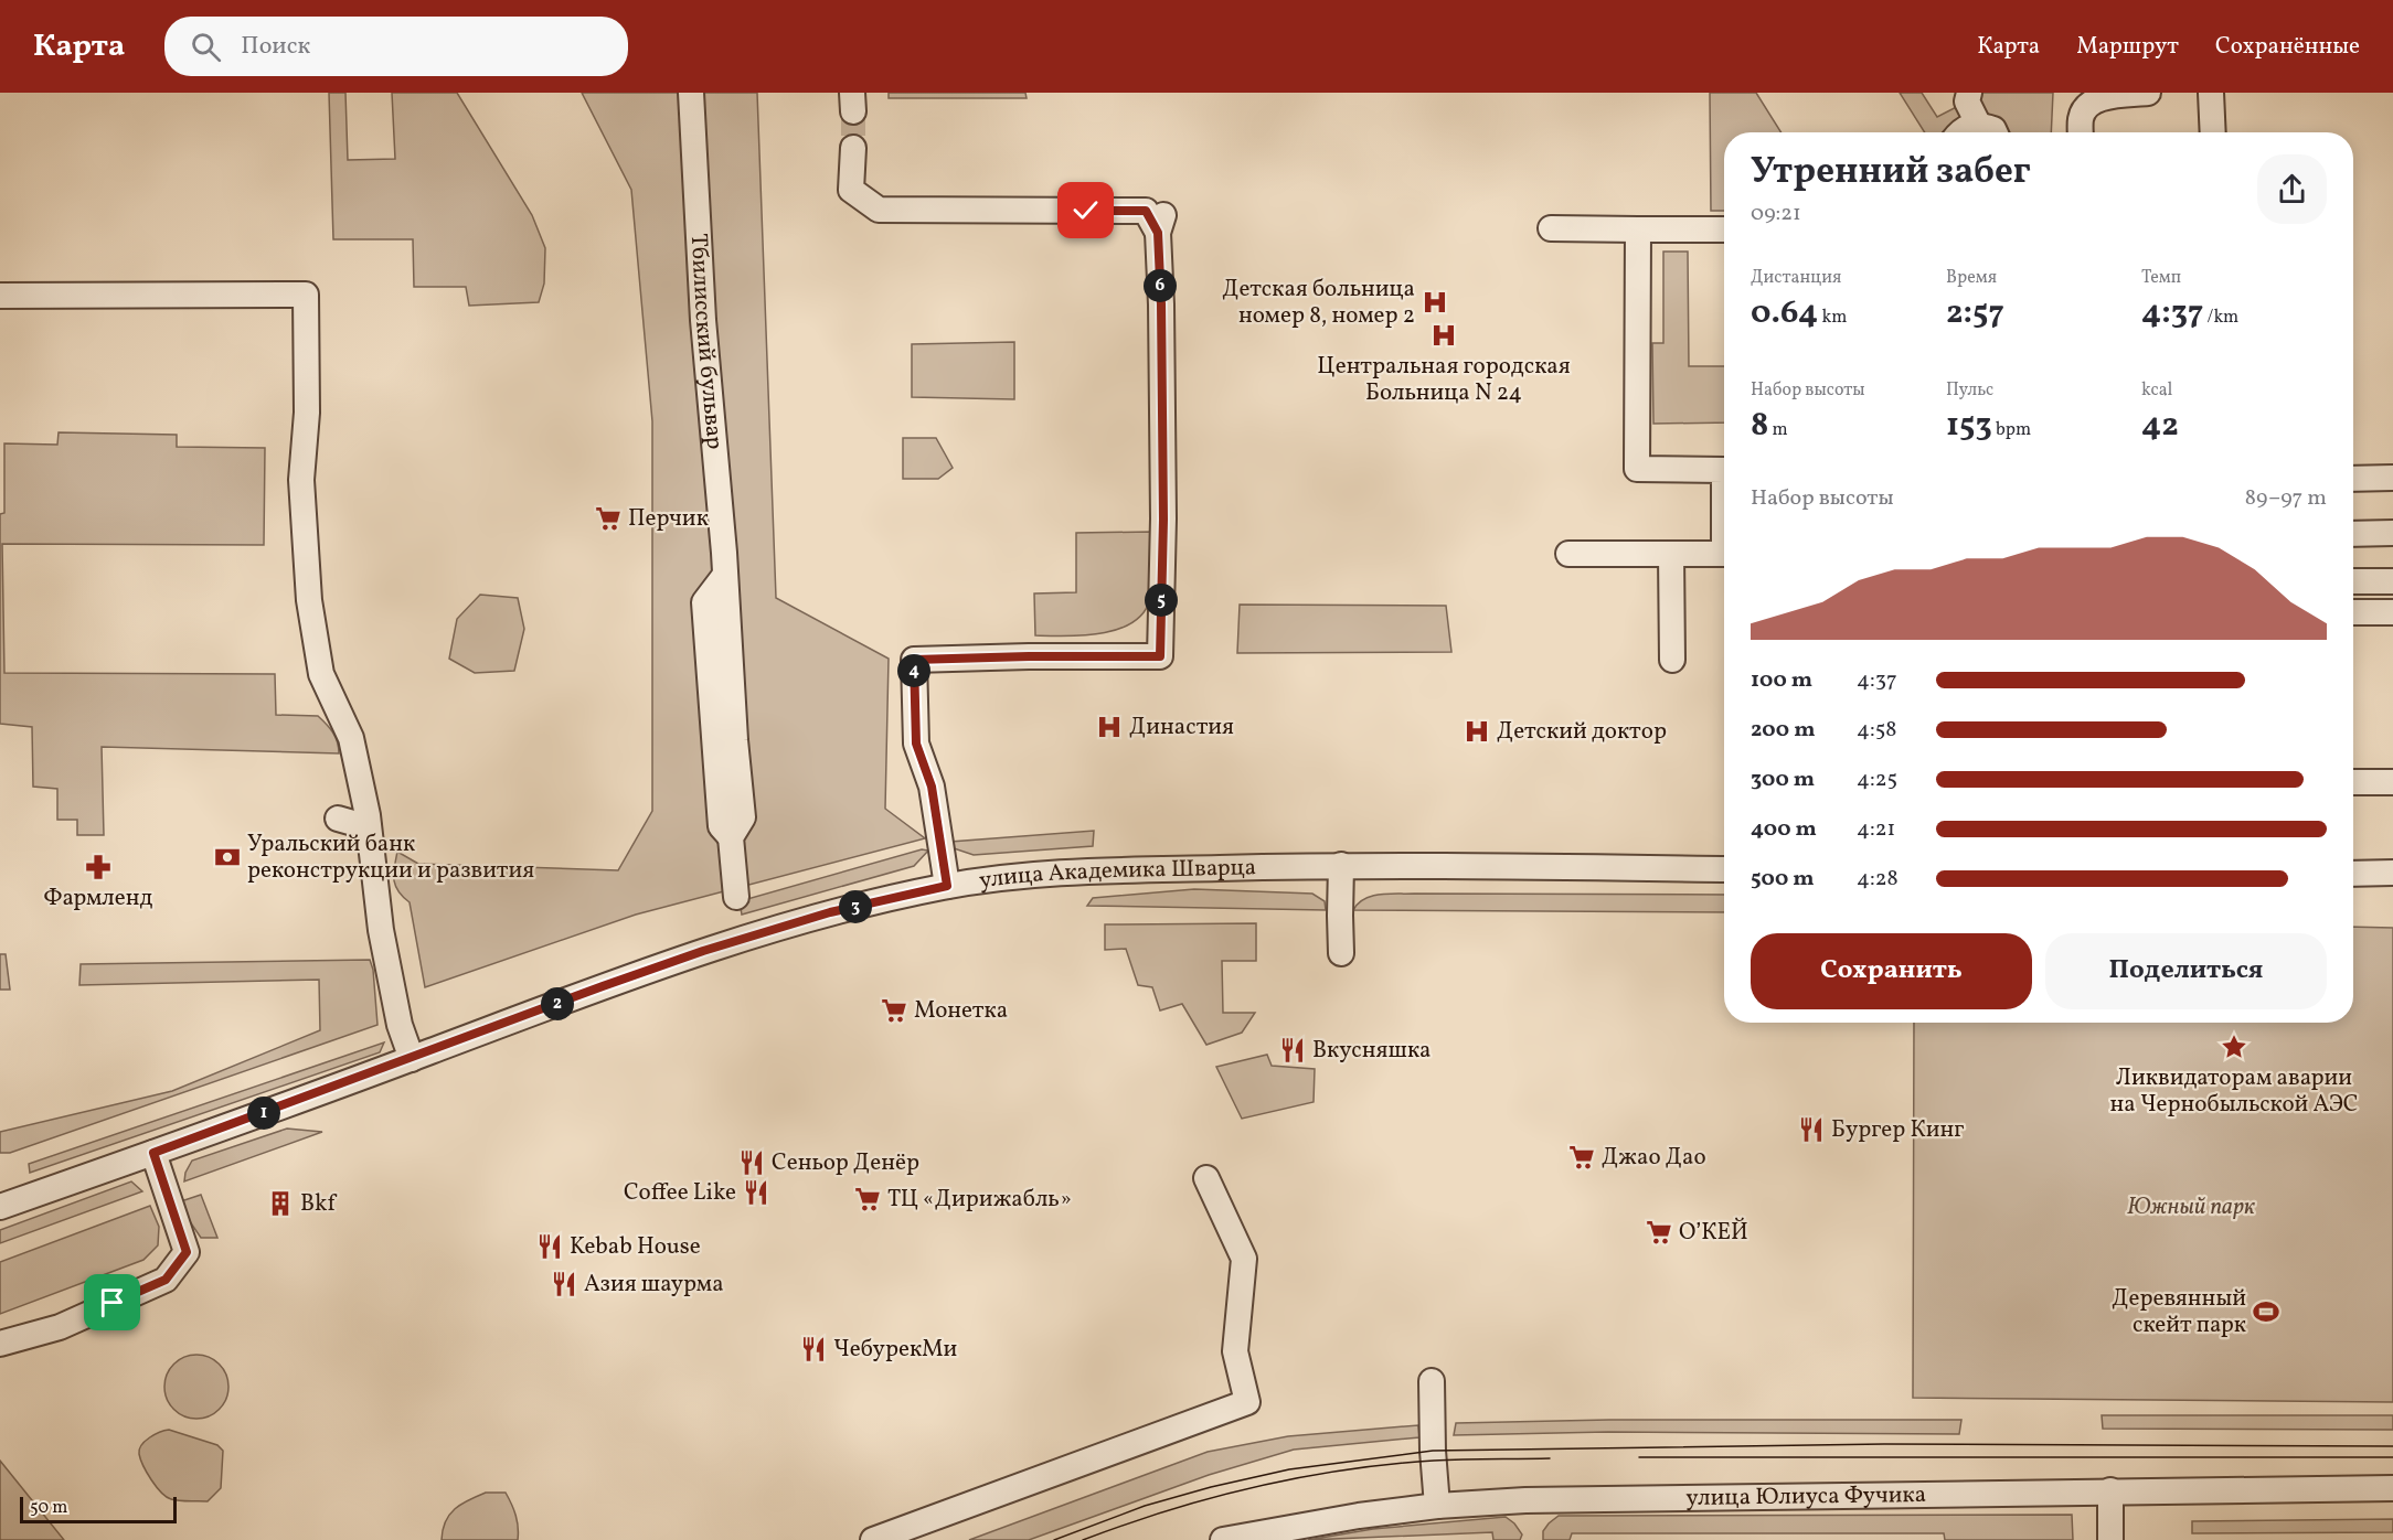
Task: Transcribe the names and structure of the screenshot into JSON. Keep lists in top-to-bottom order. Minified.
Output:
{"streets":{"street":["Тбилисский бульвар","улица Академика Шварца","улица Юлиуса Фучика"]},"parks":["Южный парк"],"places":{"hospital":["Детская больница номер 8, номер 2","Центральная городская Больница N 24","Династия","Детский доктор"],"supermarket":["Перчик","Монетка","Джао Дао","ТЦ «Дирижабль»","О’КЕЙ"],"bank":["Уральский банк реконструкции и развития"],"pharmacy":["Фармленд"],"place":["Ликвидаторам аварии на Чернобыльской АЭС"],"restaurant":["Вкусняшка","Бургер Кинг","Сеньор Денёр","Coffee Like","Kebab House","Азия шаурма","ЧебурекМи"],"building":["Bkf"],"sports":["Деревянный скейт парк"]},"scale_bar":"50 m","page":{"header":"Карта","search":"Поиск","nav":["Карта","Маршрут","Сохранённые"],"heading":["Утренний забег","09:21"],"stats":[["Дистанция","0.64 km"],["Время","2:57"],["Темп","4:37 /km"],["Набор высоты","8 m"],["Пульс","153 bpm"],["kcal","42"]],"pins":["6","5","4","3","2","1"],"chart":["Набор высоты","89–97 m"],"list":[{"name":"100 m","note":"4:37"},{"name":"200 m","note":"4:58"},{"name":"300 m","note":"4:25"},{"name":"400 m","note":"4:21"},{"name":"500 m","note":"4:28"}],"buttons":["Сохранить","Поделиться"],"scale":"50 m"}}
